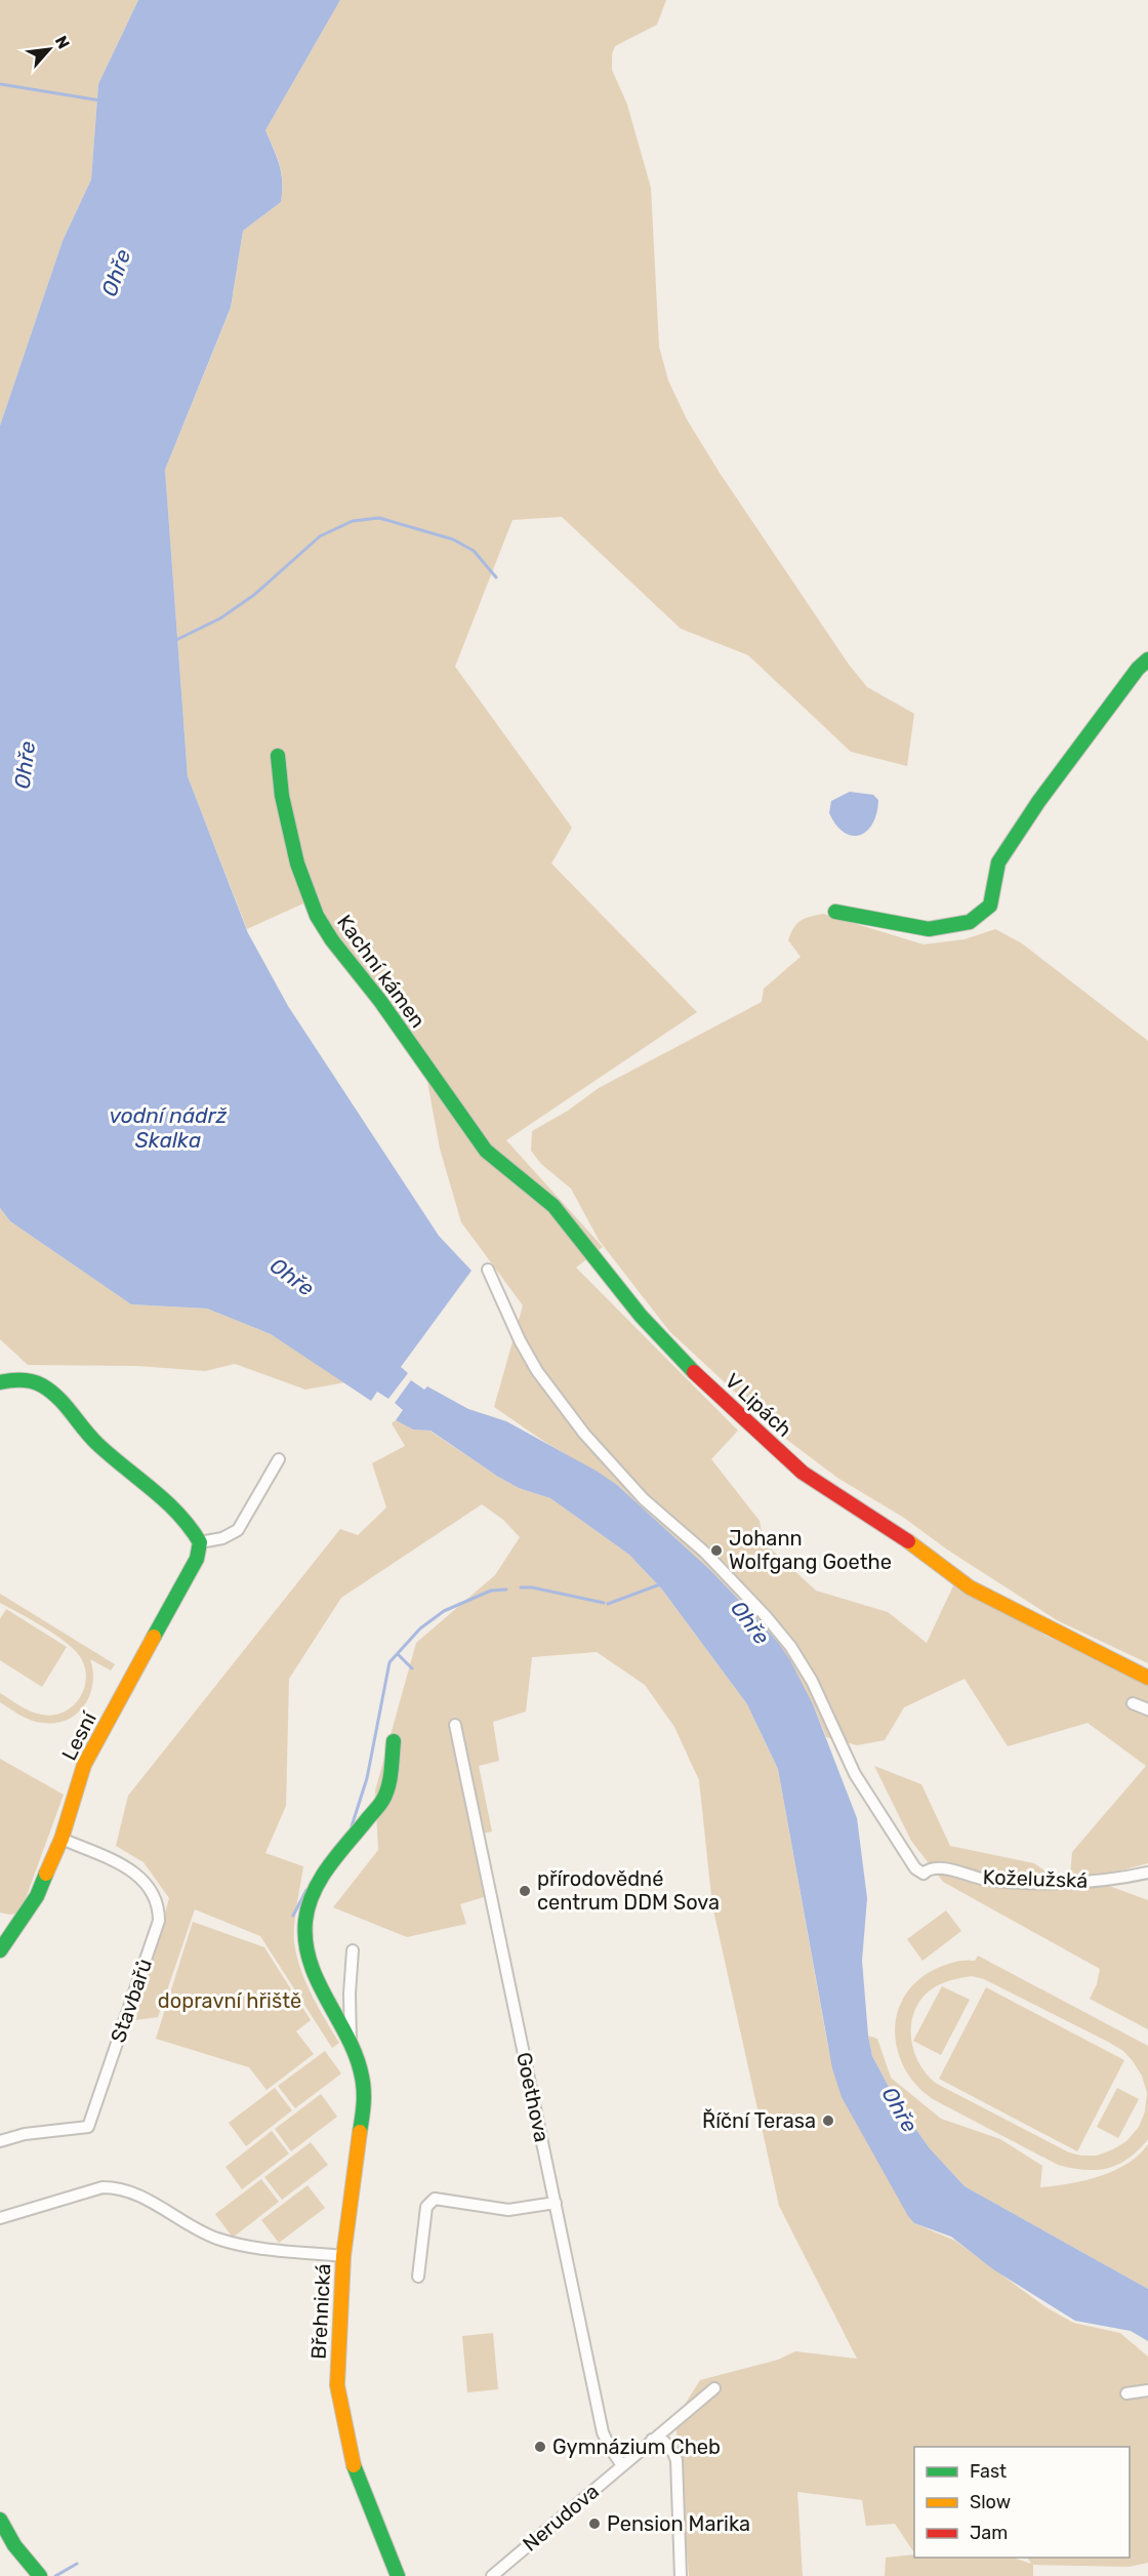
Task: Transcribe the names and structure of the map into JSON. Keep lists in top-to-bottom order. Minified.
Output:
{"streets":{"street":["Kachní kámen","V Lipách","Lesní","Koželužská","Stavbařů","Goethova","Břehnická","Nerudova"]},"crossings":[["Kachní kámen","V Lipách"],["Lesní","Stavbařů"],["Goethova","Nerudova"]],"water":["Ohře","vodní nádrž Skalka"],"parks":["dopravní hřiště"],"places":["Johann Wolfgang Goethe","přírodovědné centrum DDM Sova","Říční Terasa","Gymnázium Cheb","Pension Marika"],"legend":["Fast","Slow","Jam"],"north":"top right"}
